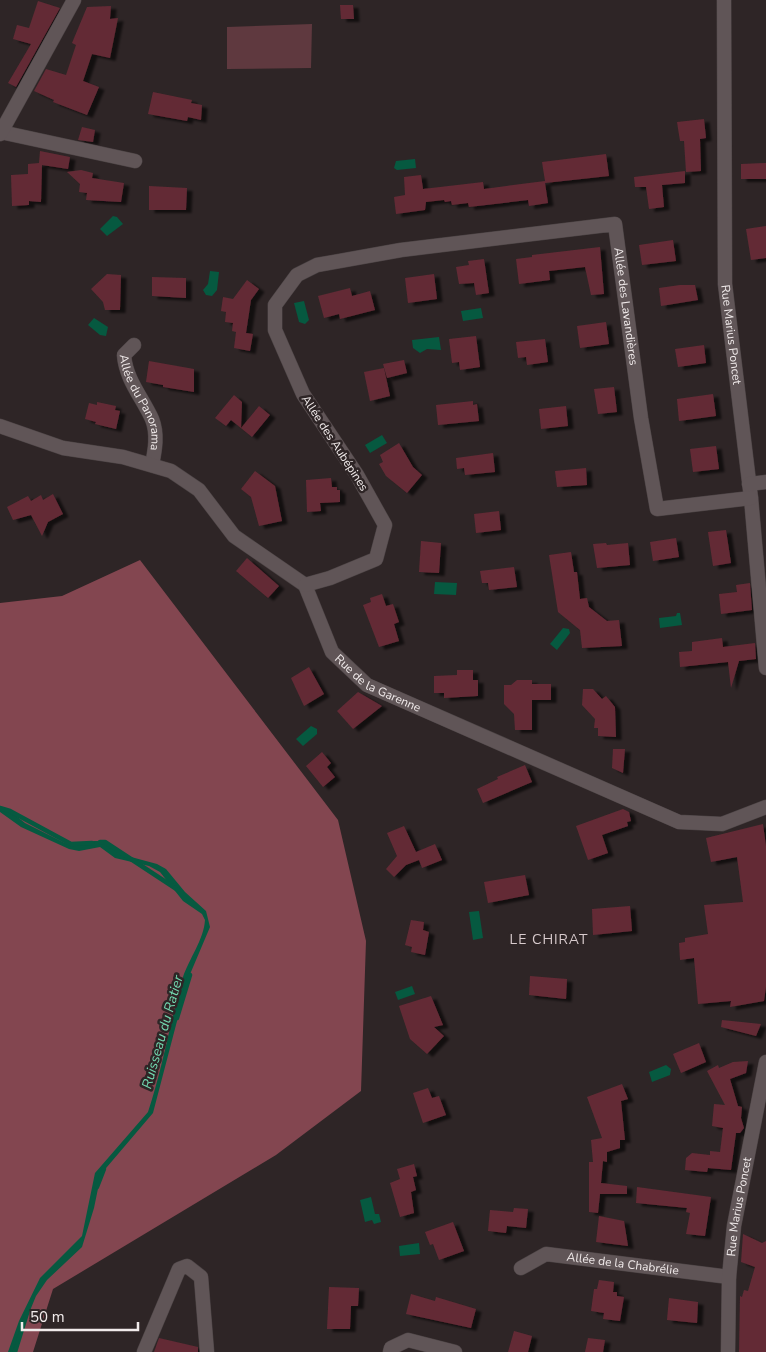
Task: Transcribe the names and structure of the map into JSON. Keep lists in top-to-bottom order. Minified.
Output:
{"streets":{"street":["Allée des Lavandières","Rue Marius Poncet","Allée du Panorama","Allée des Aubépines","Rue de la Garenne","Allée de la Chabrélie"]},"crossings":[["Allée des Lavandières","Rue Marius Poncet"],["Allée des Lavandières","Allée des Aubépines"],["Rue Marius Poncet","Allée de la Chabrélie"],["Allée des Aubépines","Rue de la Garenne"]],"districts":["LE CHIRAT"],"water":["Ruisseau du Ratier"],"scale_bar":"50 m"}
